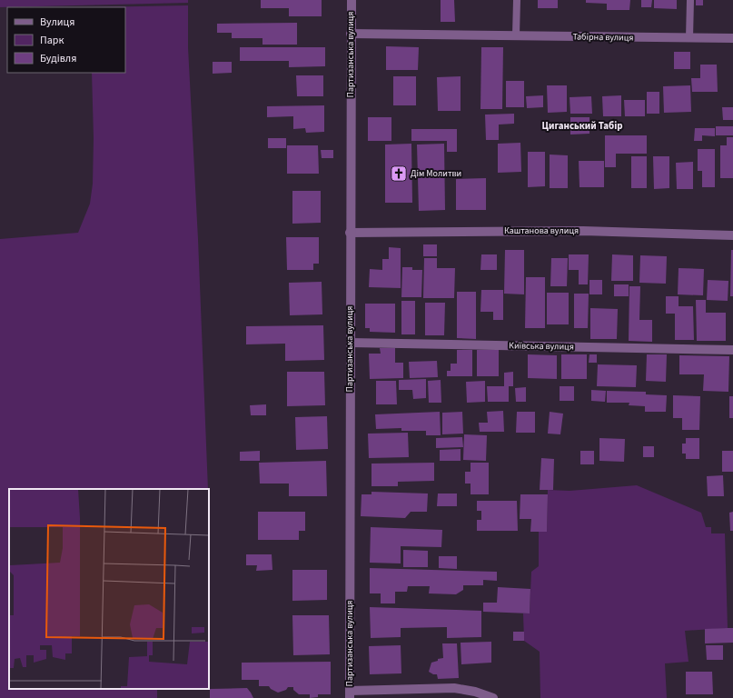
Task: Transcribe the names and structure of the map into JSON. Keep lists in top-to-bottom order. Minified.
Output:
{"streets":{"street":["Табірна вулиця","Партизанська вулиця","Каштанова вулиця","Київська вулиця"]},"crossings":[["Табірна вулиця","Партизанська вулиця"],["Партизанська вулиця","Каштанова вулиця"],["Партизанська вулиця","Київська вулиця"]],"districts":["Циганський Табір"],"places":{"church":["Дім Молитви"]},"legend":["Вулиця","Парк","Будівля"]}
